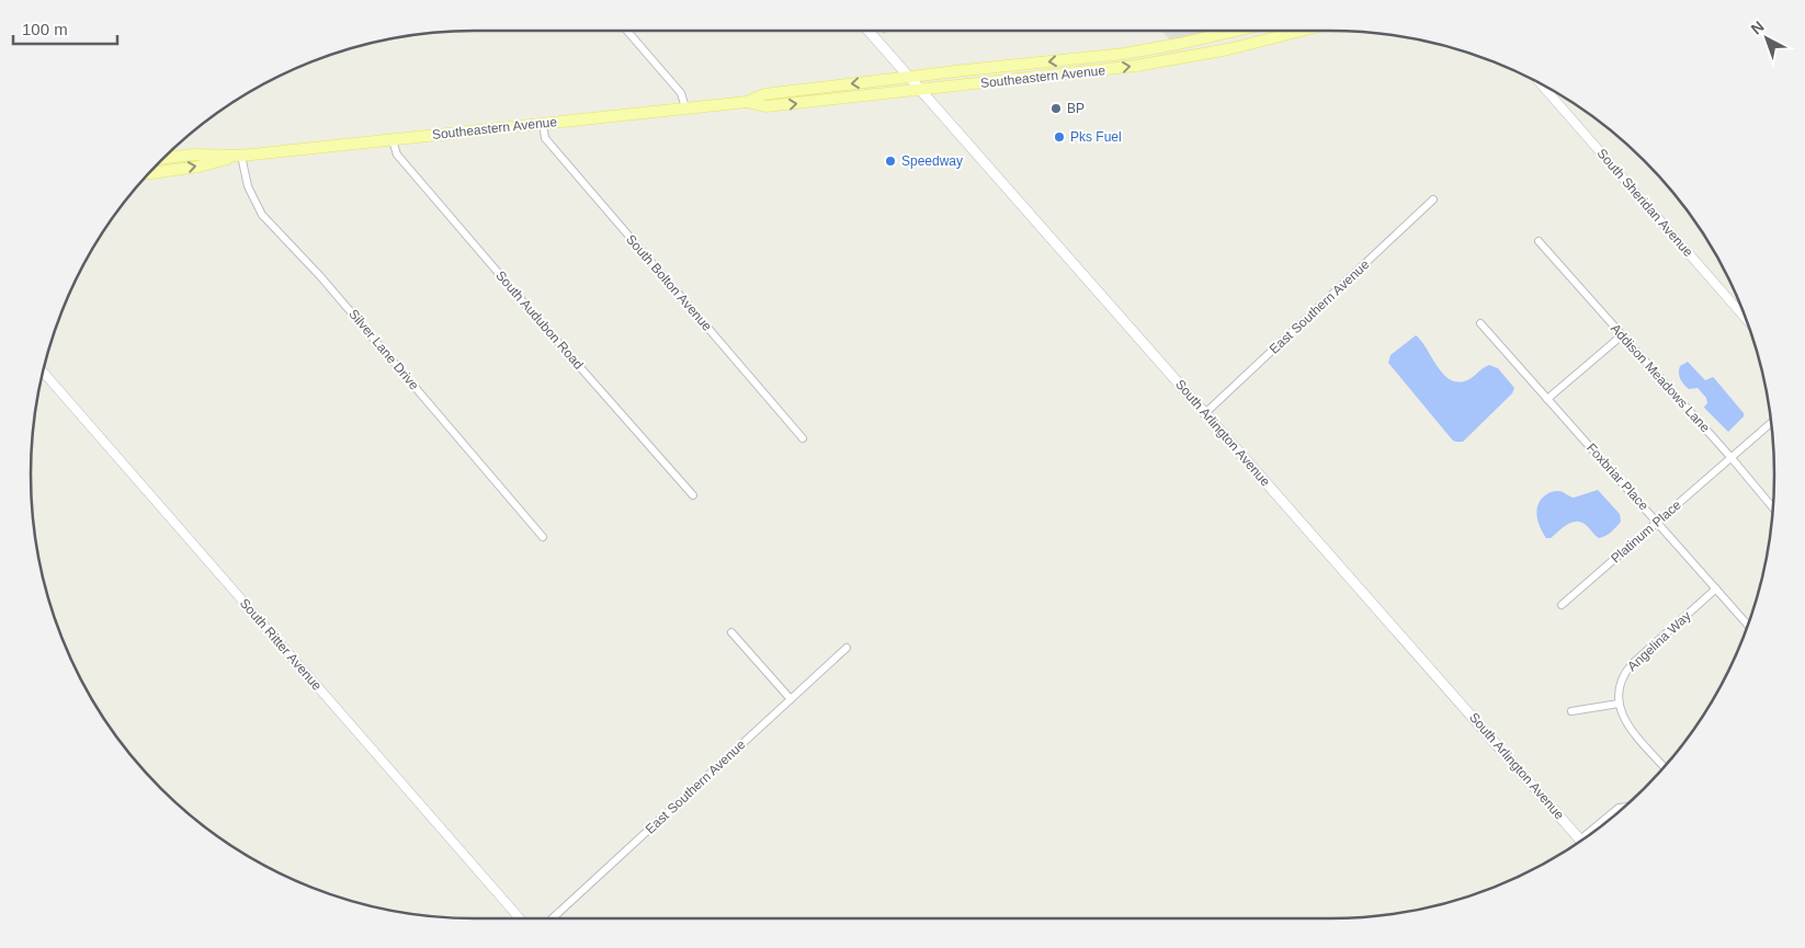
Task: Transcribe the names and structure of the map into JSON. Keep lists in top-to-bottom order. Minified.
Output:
{"streets":{"main road":["Southeastern Avenue","South Arlington Avenue"],"street":["South Sheridan Avenue","South Bolton Avenue","East Southern Avenue","South Audubon Road","Silver Lane Drive","Addison Meadows Lane","Foxbriar Place","Platinum Place","Angelina Way","South Ritter Avenue"]},"crossings":[["Southeastern Avenue","South Bolton Avenue"],["Southeastern Avenue","South Audubon Road"],["Southeastern Avenue","Silver Lane Drive"],["Southeastern Avenue","South Arlington Avenue"],["East Southern Avenue","South Arlington Avenue"],["Addison Meadows Lane","Platinum Place"],["Foxbriar Place","Platinum Place"],["Foxbriar Place","Angelina Way"]],"places":["BP","Pks Fuel","Speedway"],"scale_bar":"100 m","north":"top left"}
